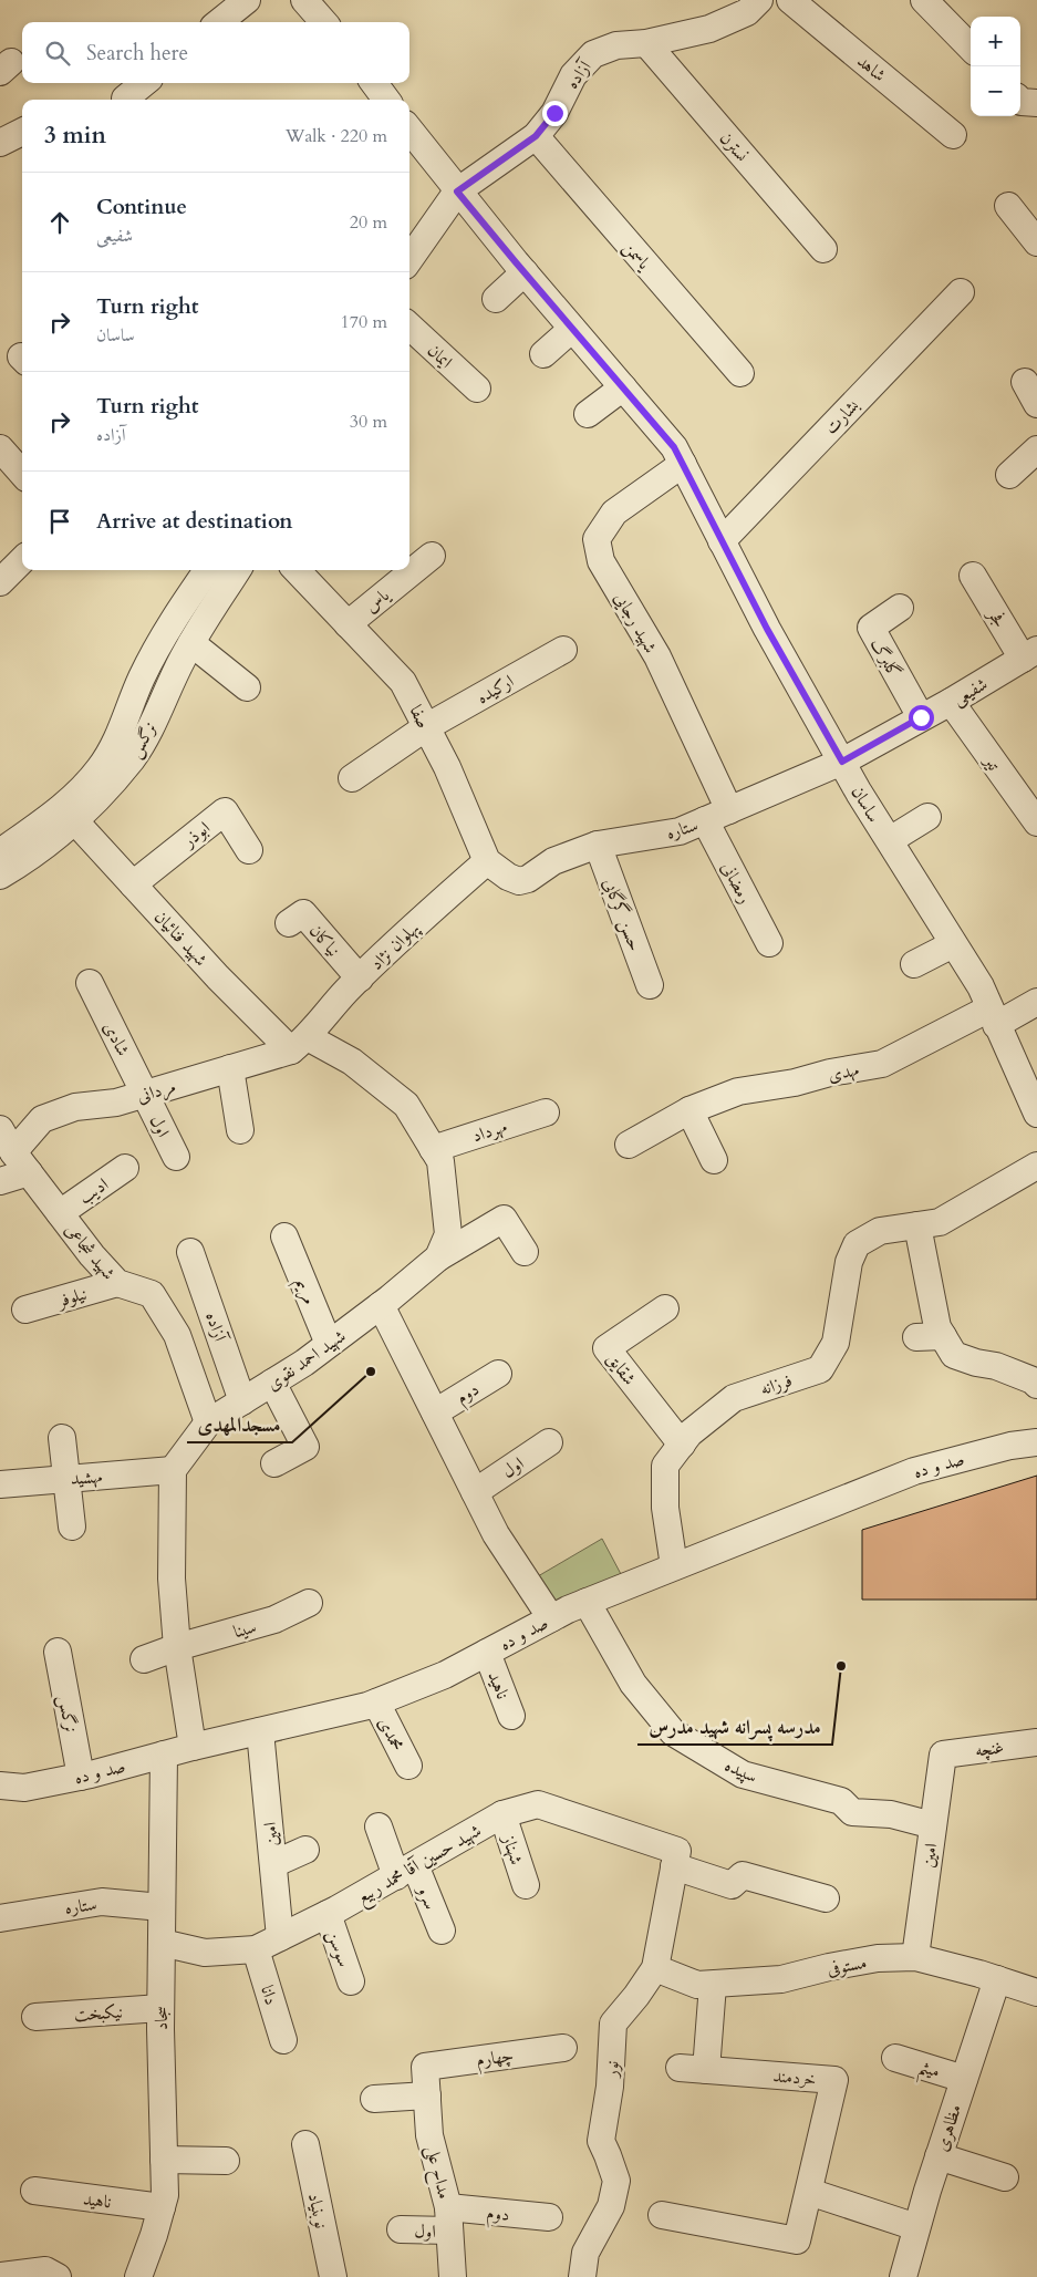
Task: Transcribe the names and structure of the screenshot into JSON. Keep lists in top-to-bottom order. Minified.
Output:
{"streets":{"street":["شاهد","آزاده","نسترن","یاسمن","ایمان","بشارت","یاس","فجر","شهید رجایی","گلبرگ","ارکیده","شفیعی","صفا","نرگس","تیر","ساسان","ستاره","ابوذر","رمضانی","حسن گرگابی","شهید فنائیان","نیاکان","پهلوان نژاد","شادی","مهدی","مردانی","اول","مهرداد","ادیب","شهید شجاعی","مریم","نیلوفر","شهید احمد نقوی","شقایق","فرزانه","دوم","صد و ده","مهشید","سینا","ناهید","محمدی","غنچه","سپیده","امین","شهناز","شهید حسین آقا محمد ربیع","سرو","سوسن","مستوفی","دانا","نیکبخت","سجاد","چهارم","میثم","نور","خردمند","مظاهری","مداح علی","نوبنیاد"]},"crossings":[["آزاده","نسترن"],["آزاده","یاسمن"],["آزاده","ساسان"],["آزاده","شهید احمد نقوی"],["بشارت","ساسان"],["یاس","صفا"],["فجر","شفیعی"],["شهید رجایی","ساسان"],["شهید رجایی","ستاره"],["گلبرگ","شفیعی"],["ارکیده","صفا"],["شفیعی","تیر"],["شفیعی","ساسان"],["شفیعی","ستاره"],["صفا","ستاره"],["صفا","پهلوان نژاد"],["نرگس","شهید فنائیان"],["نرگس","صد و ده"],["ساسان","ستاره"],["ساسان","مهدی"],["ستاره","رمضانی"],["ستاره","حسن گرگابی"],["ستاره","پهلوان نژاد"],["ستاره","سجاد"],["ابوذر","شهید فنائیان"],["شهید فنائیان","پهلوان نژاد"],["شهید فنائیان","مردانی"],["شهید فنائیان","شهید احمد نقوی"],["نیاکان","پهلوان نژاد"],["پهلوان نژاد","مردانی"],["پهلوان نژاد","شهید احمد نقوی"],["شادی","مردانی"],["شادی","اول"],["مردانی","اول"],["مردانی","شهید شجاعی"],["مردانی","شهید احمد نقوی"],["اول","دوم"],["اول","مداح علی"],["مهرداد","شهید احمد نقوی"],["ادیب","شهید شجاعی"],["شهید شجاعی","نیلوفر"],["شهید شجاعی","شهید احمد نقوی"],["مریم","شهید احمد نقوی"],["شهید احمد نقوی","مهشید"],["شقایق","فرزانه"],["فرزانه","صد و ده"],["دوم","مداح علی"],["صد و ده","ناهید"],["صد و ده","محمدی"],["صد و ده","سپیده"],["صد و ده","امین"],["صد و ده","سجاد"],["ناهید","سجاد"],["غنچه","امین"],["سپیده","امین"],["امین","شهید حسین آقا محمد ربیع"],["امین","مستوفی"],["شهناز","شهید حسین آقا محمد ربیع"],["شهید حسین آقا محمد ربیع","سرو"],["شهید حسین آقا محمد ربیع","سوسن"],["شهید حسین آقا محمد ربیع","دانا"],["شهید حسین آقا محمد ربیع","سجاد"],["شهید حسین آقا محمد ربیع","نور"],["مستوفی","نور"],["مستوفی","مظاهری"],["نیکبخت","سجاد"],["چهارم","مداح علی"],["میثم","مظاهری"]],"places":["مسجدالمهدی","مدرسه پسرانه شهید مدرس"],"page":{"map_buttons":["+","−"],"search":"Search here","heading":["3 min","Walk · 220 m"],"list":[["Continue","شفیعی","20 m"],["Turn right","ساسان","170 m"],["Turn right","آزاده","30 m"],"Arrive at destination"]}}
